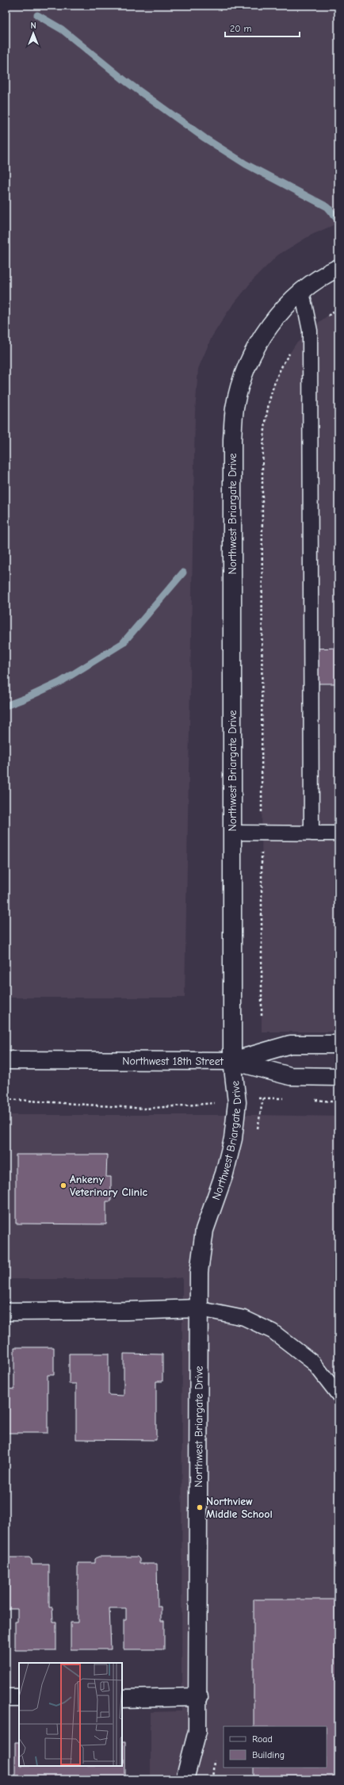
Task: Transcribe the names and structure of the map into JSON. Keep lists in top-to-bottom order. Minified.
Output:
{"streets":{"street":["Northwest Briargate Drive","Northwest 18th Street"]},"crossings":[["Northwest Briargate Drive","Northwest 18th Street"]],"places":["Ankeny Veterinary Clinic","Northview Middle School"],"legend":["Road","Building"],"scale_bar":"20 m","north":"top"}
